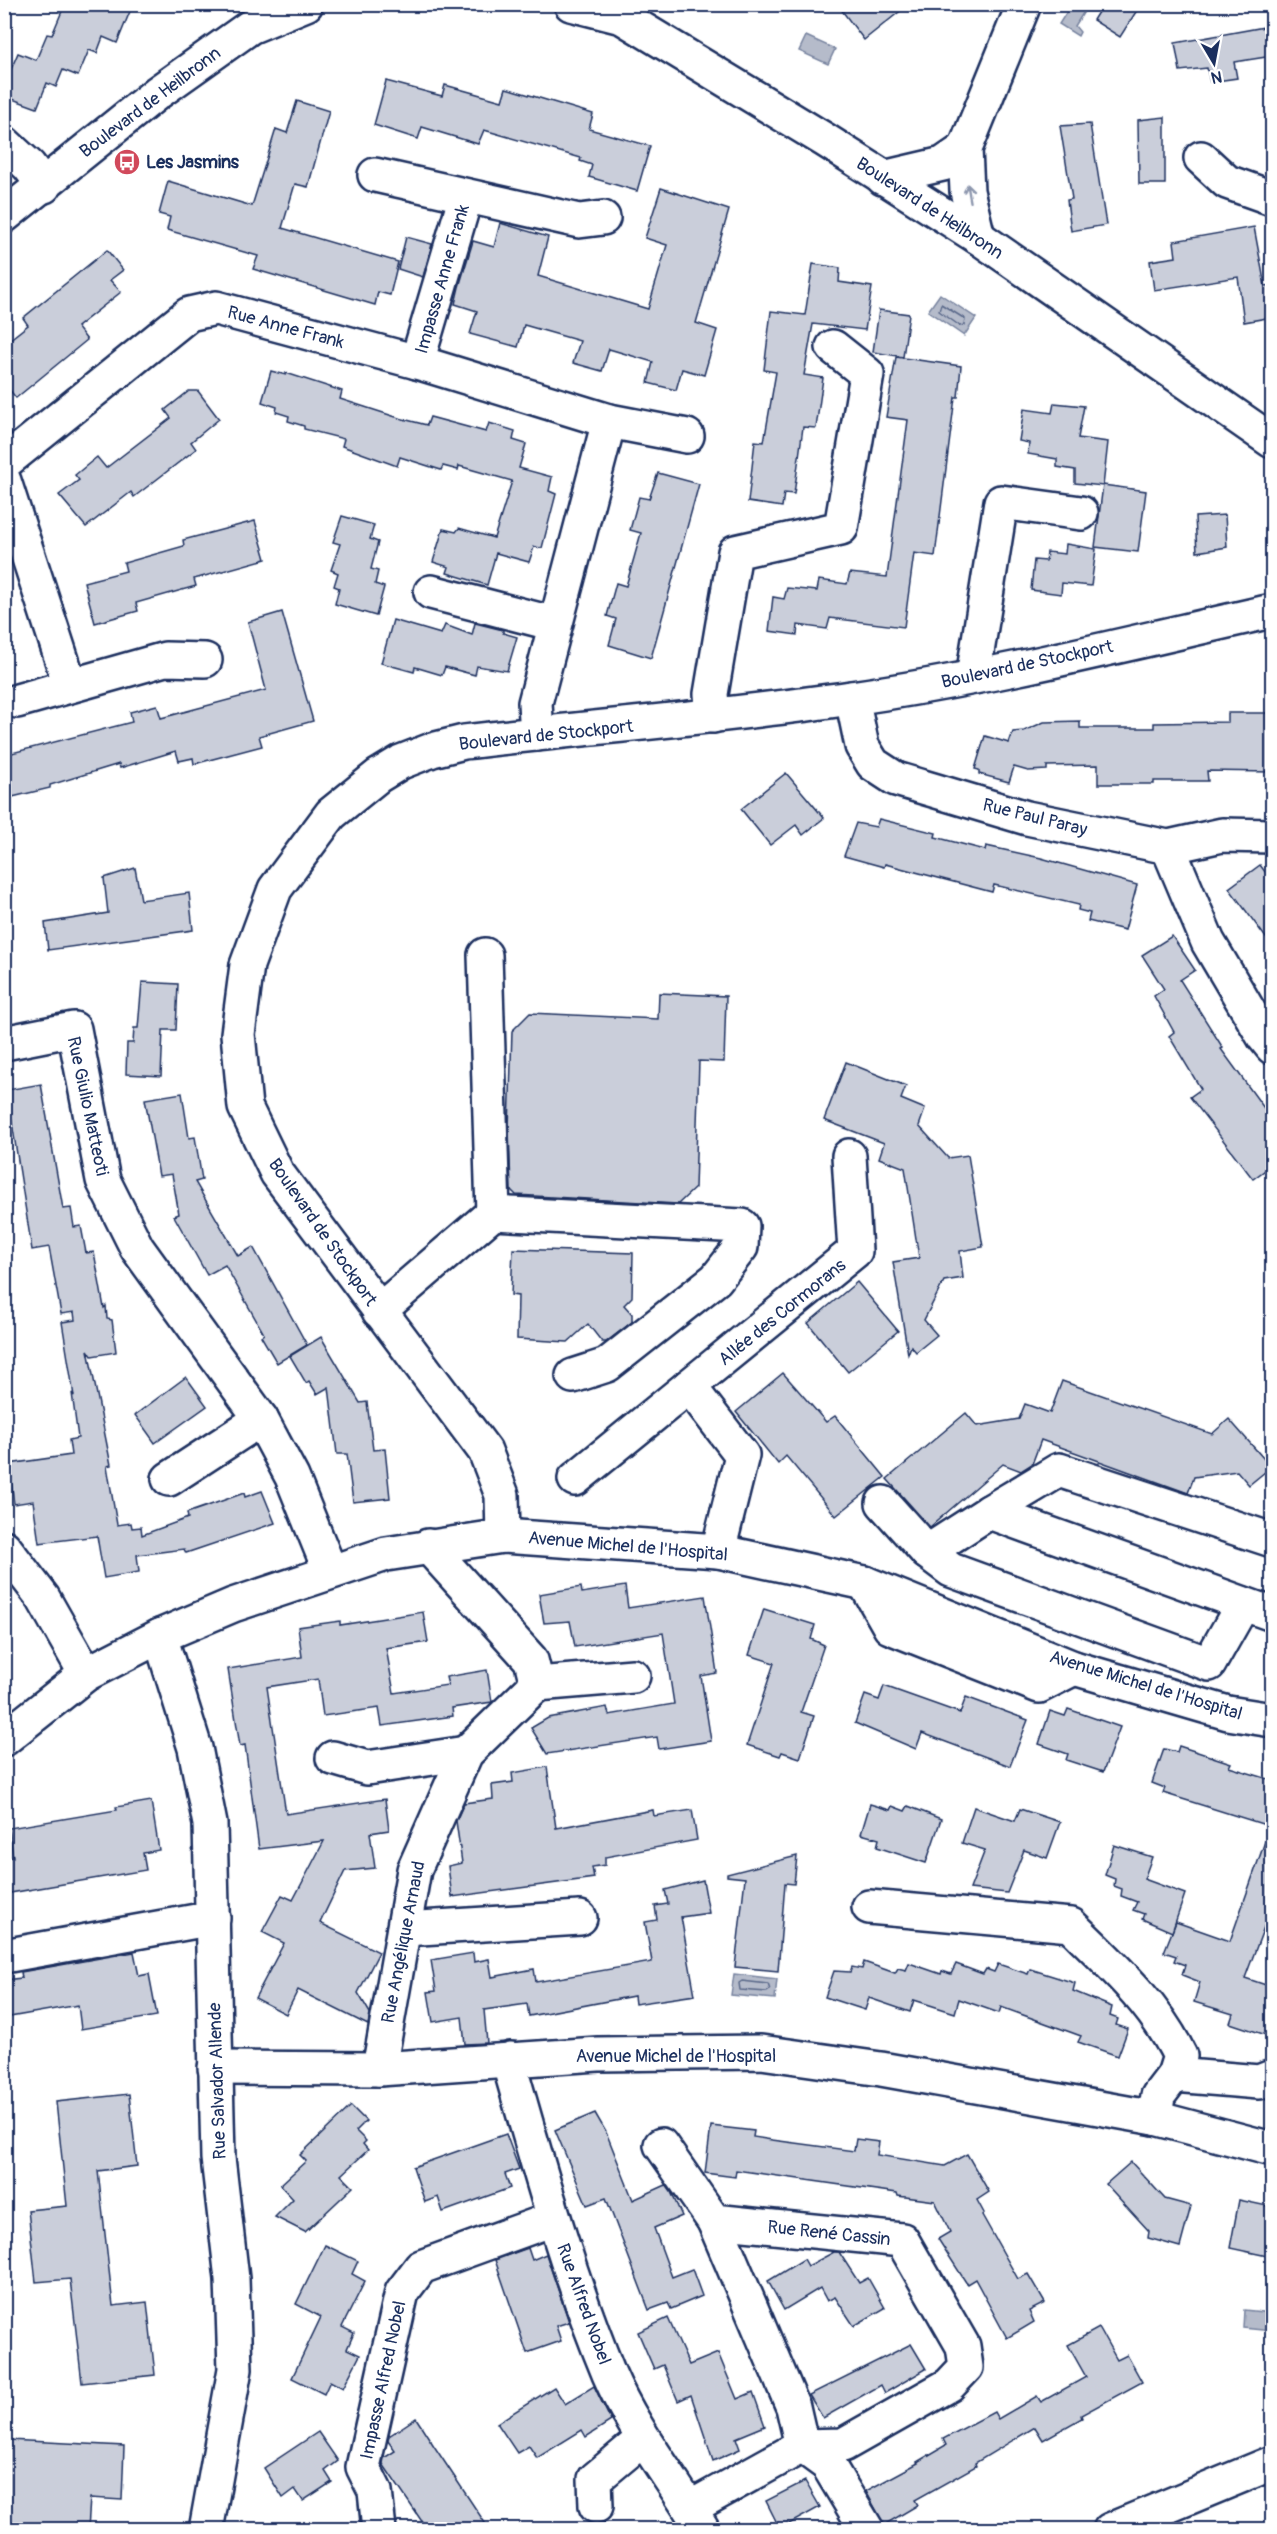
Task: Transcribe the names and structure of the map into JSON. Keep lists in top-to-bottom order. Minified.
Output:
{"streets":{"street":["Boulevard de Heilbronn","Impasse Anne Frank","Rue Anne Frank","Boulevard de Stockport","Rue Paul Paray","Rue Giulio Matteoti","Allée des Cormorans","Avenue Michel de l'Hospital","Rue Angélique Arnaud","Rue Salvador Allende","Rue René Cassin","Rue Alfred Nobel","Impasse Alfred Nobel"]},"crossings":[["Impasse Anne Frank","Rue Anne Frank"],["Boulevard de Stockport","Rue Paul Paray"],["Boulevard de Stockport","Avenue Michel de l'Hospital"],["Rue Giulio Matteoti","Avenue Michel de l'Hospital"],["Avenue Michel de l'Hospital","Rue Angélique Arnaud"],["Avenue Michel de l'Hospital","Rue Salvador Allende"],["Avenue Michel de l'Hospital","Rue Alfred Nobel"],["Rue René Cassin","Rue Alfred Nobel"],["Rue Alfred Nobel","Impasse Alfred Nobel"]],"places":{"bus stop":["Les Jasmins"]},"north":"bottom"}
